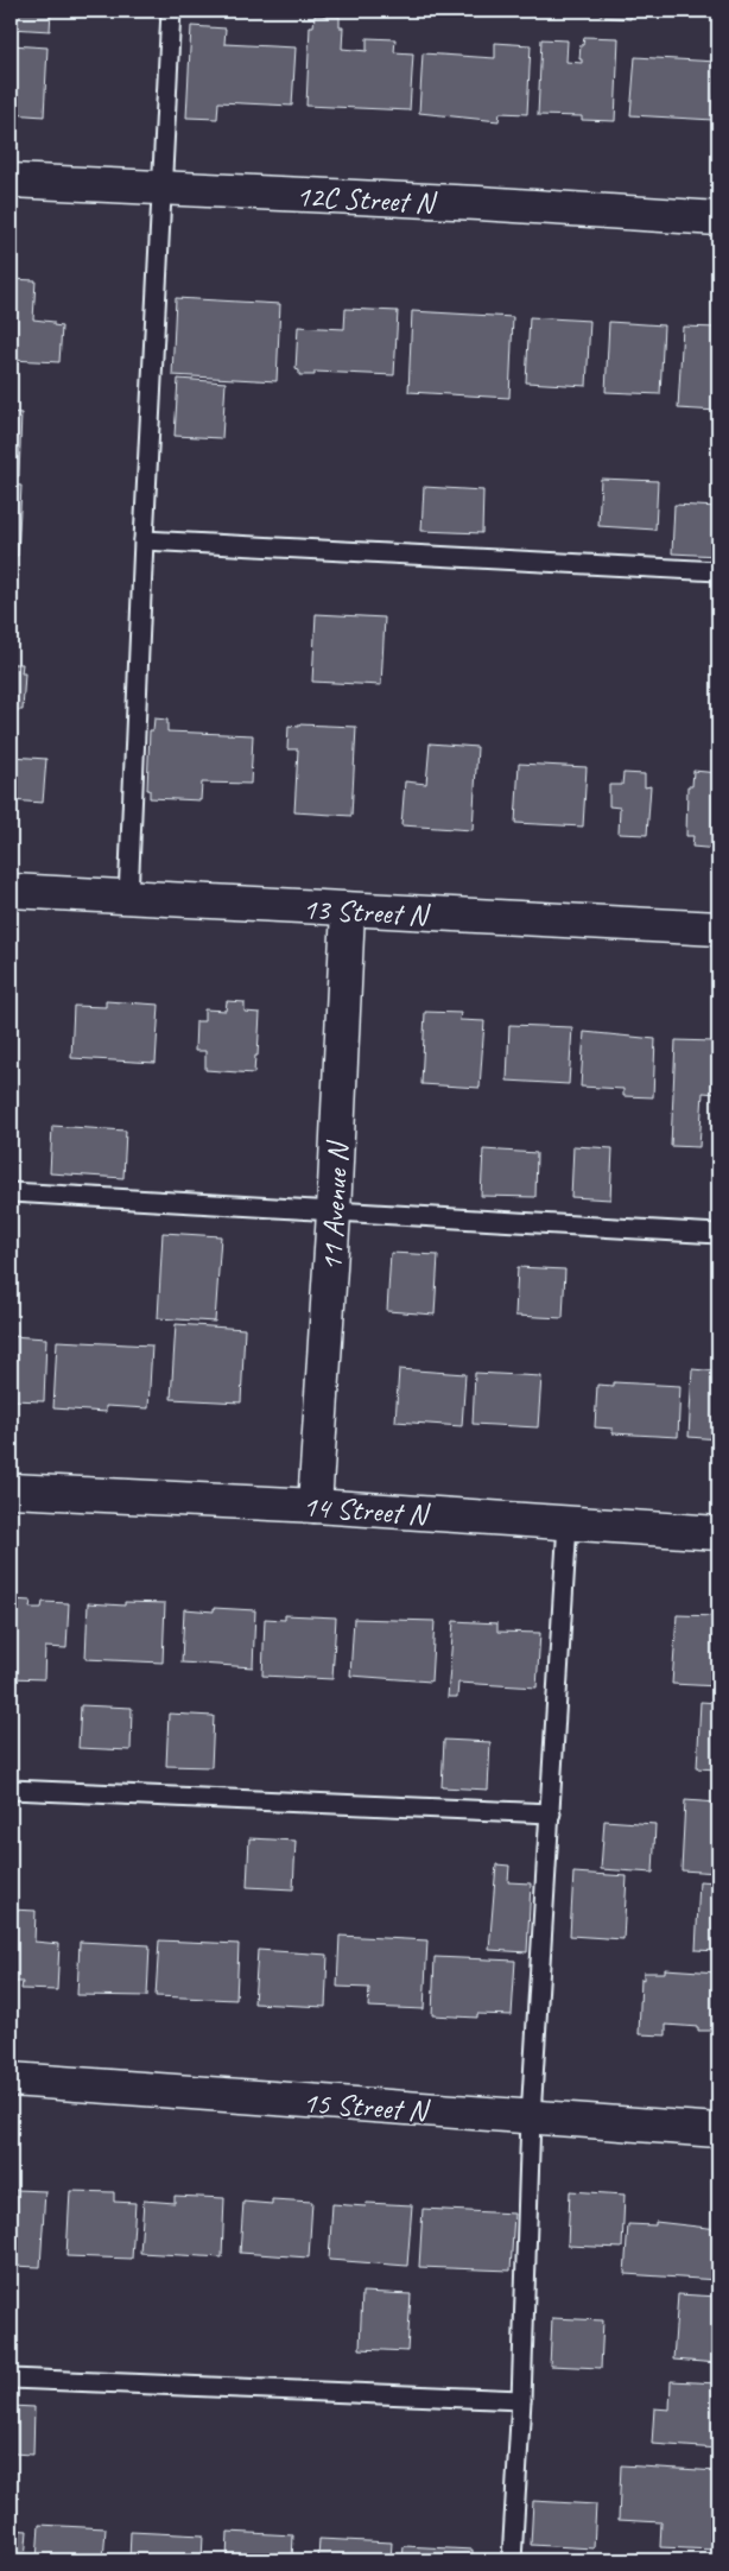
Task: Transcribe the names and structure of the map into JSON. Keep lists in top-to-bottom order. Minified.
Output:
{"streets":{"street":["12C Street N","13 Street N","11 Avenue N","14 Street N","15 Street N"]},"crossings":[["13 Street N","11 Avenue N"],["11 Avenue N","14 Street N"]]}
